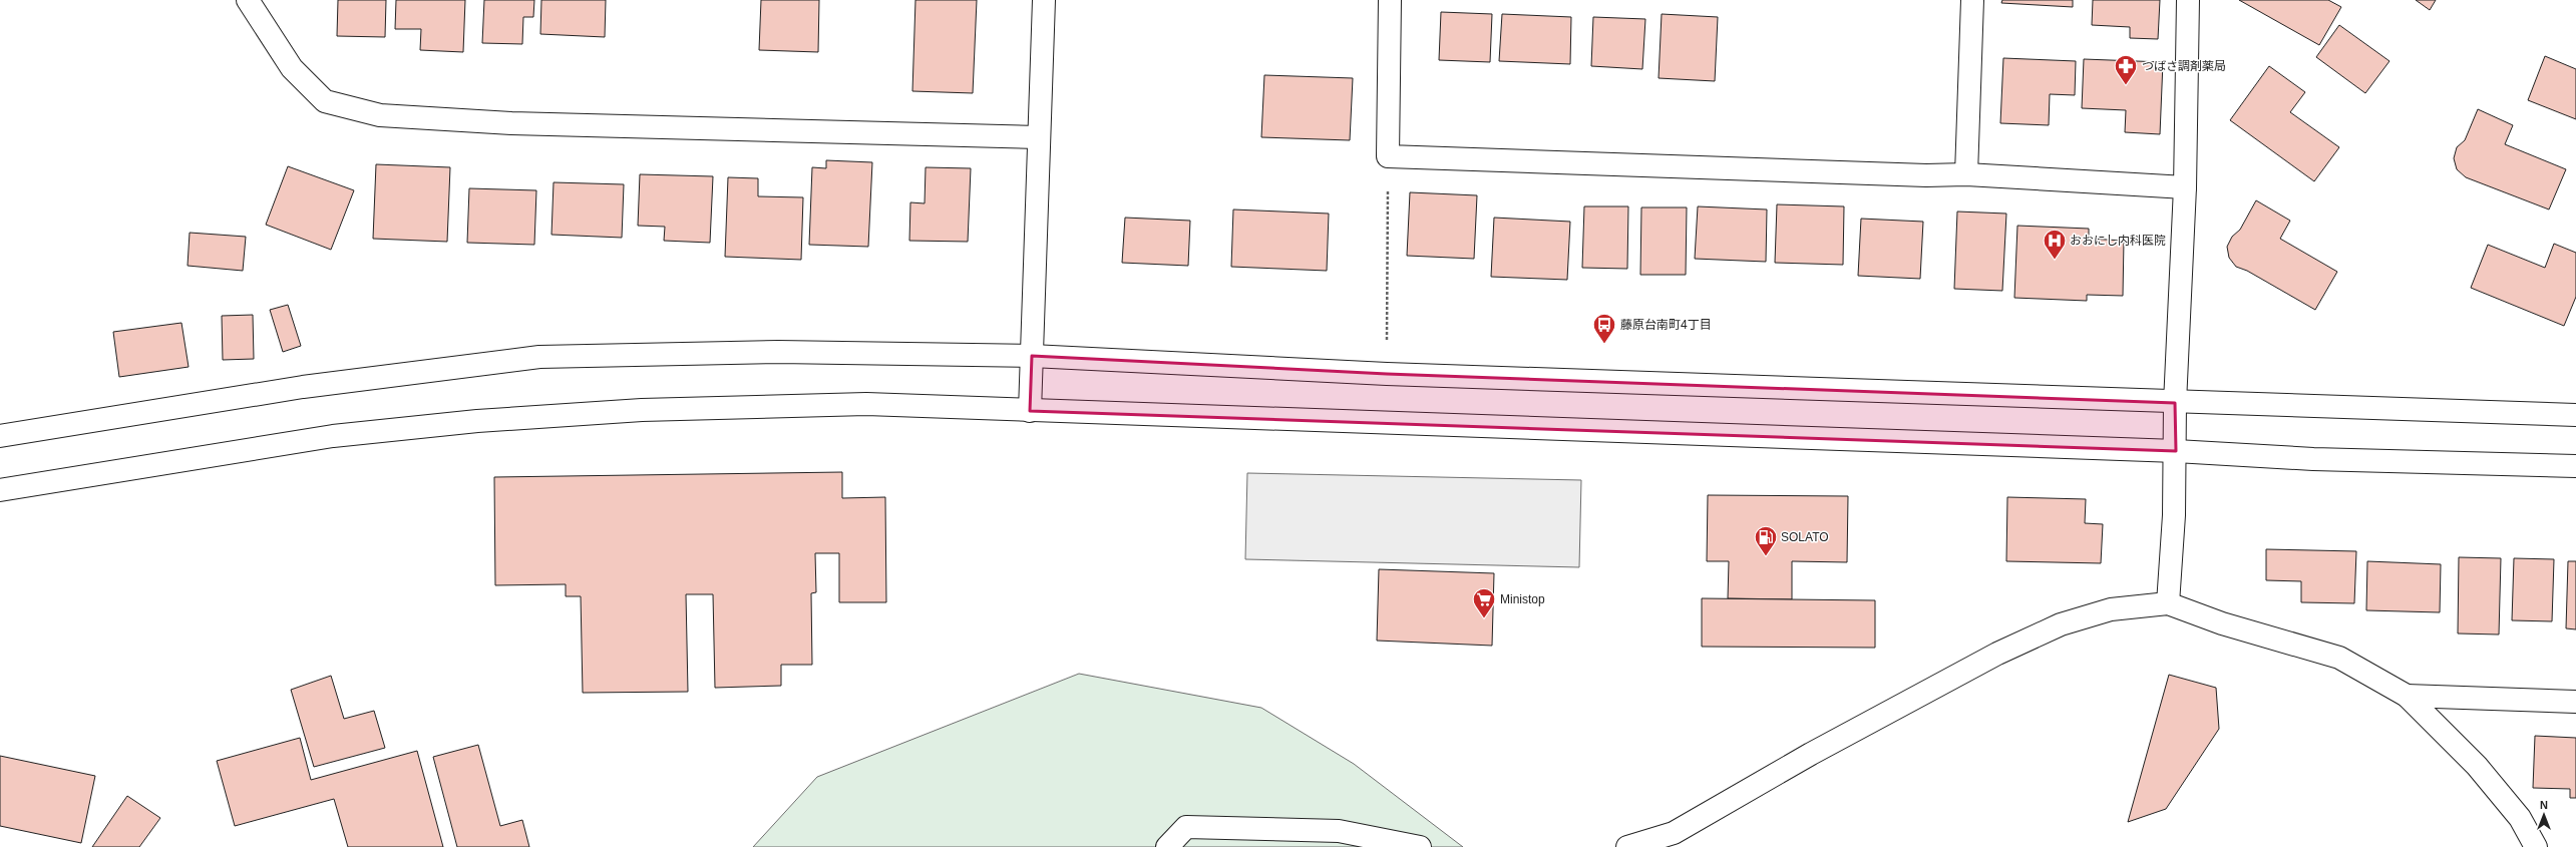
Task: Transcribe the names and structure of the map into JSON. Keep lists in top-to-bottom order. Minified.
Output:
{"places":{"pharmacy":["つばさ調剤薬局"],"hospital":["おおにし内科医院"],"bus stop":["藤原台南町4丁目"],"fuel station":["SOLATO"],"supermarket":["Ministop"]},"north":"top"}
